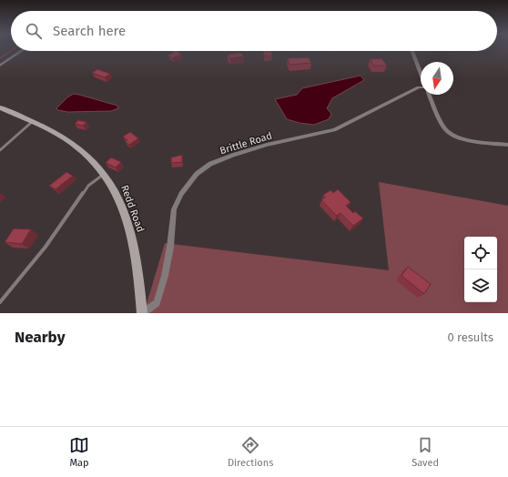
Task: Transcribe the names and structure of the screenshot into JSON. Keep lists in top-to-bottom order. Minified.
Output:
{"streets":{"street":["Brittle Road","Redd Road"]},"crossings":[["Brittle Road","Redd Road"]],"north":"bottom","page":{"search":"Search here","heading":["Nearby","0 results"],"nav":["Map","Directions","Saved"]}}
